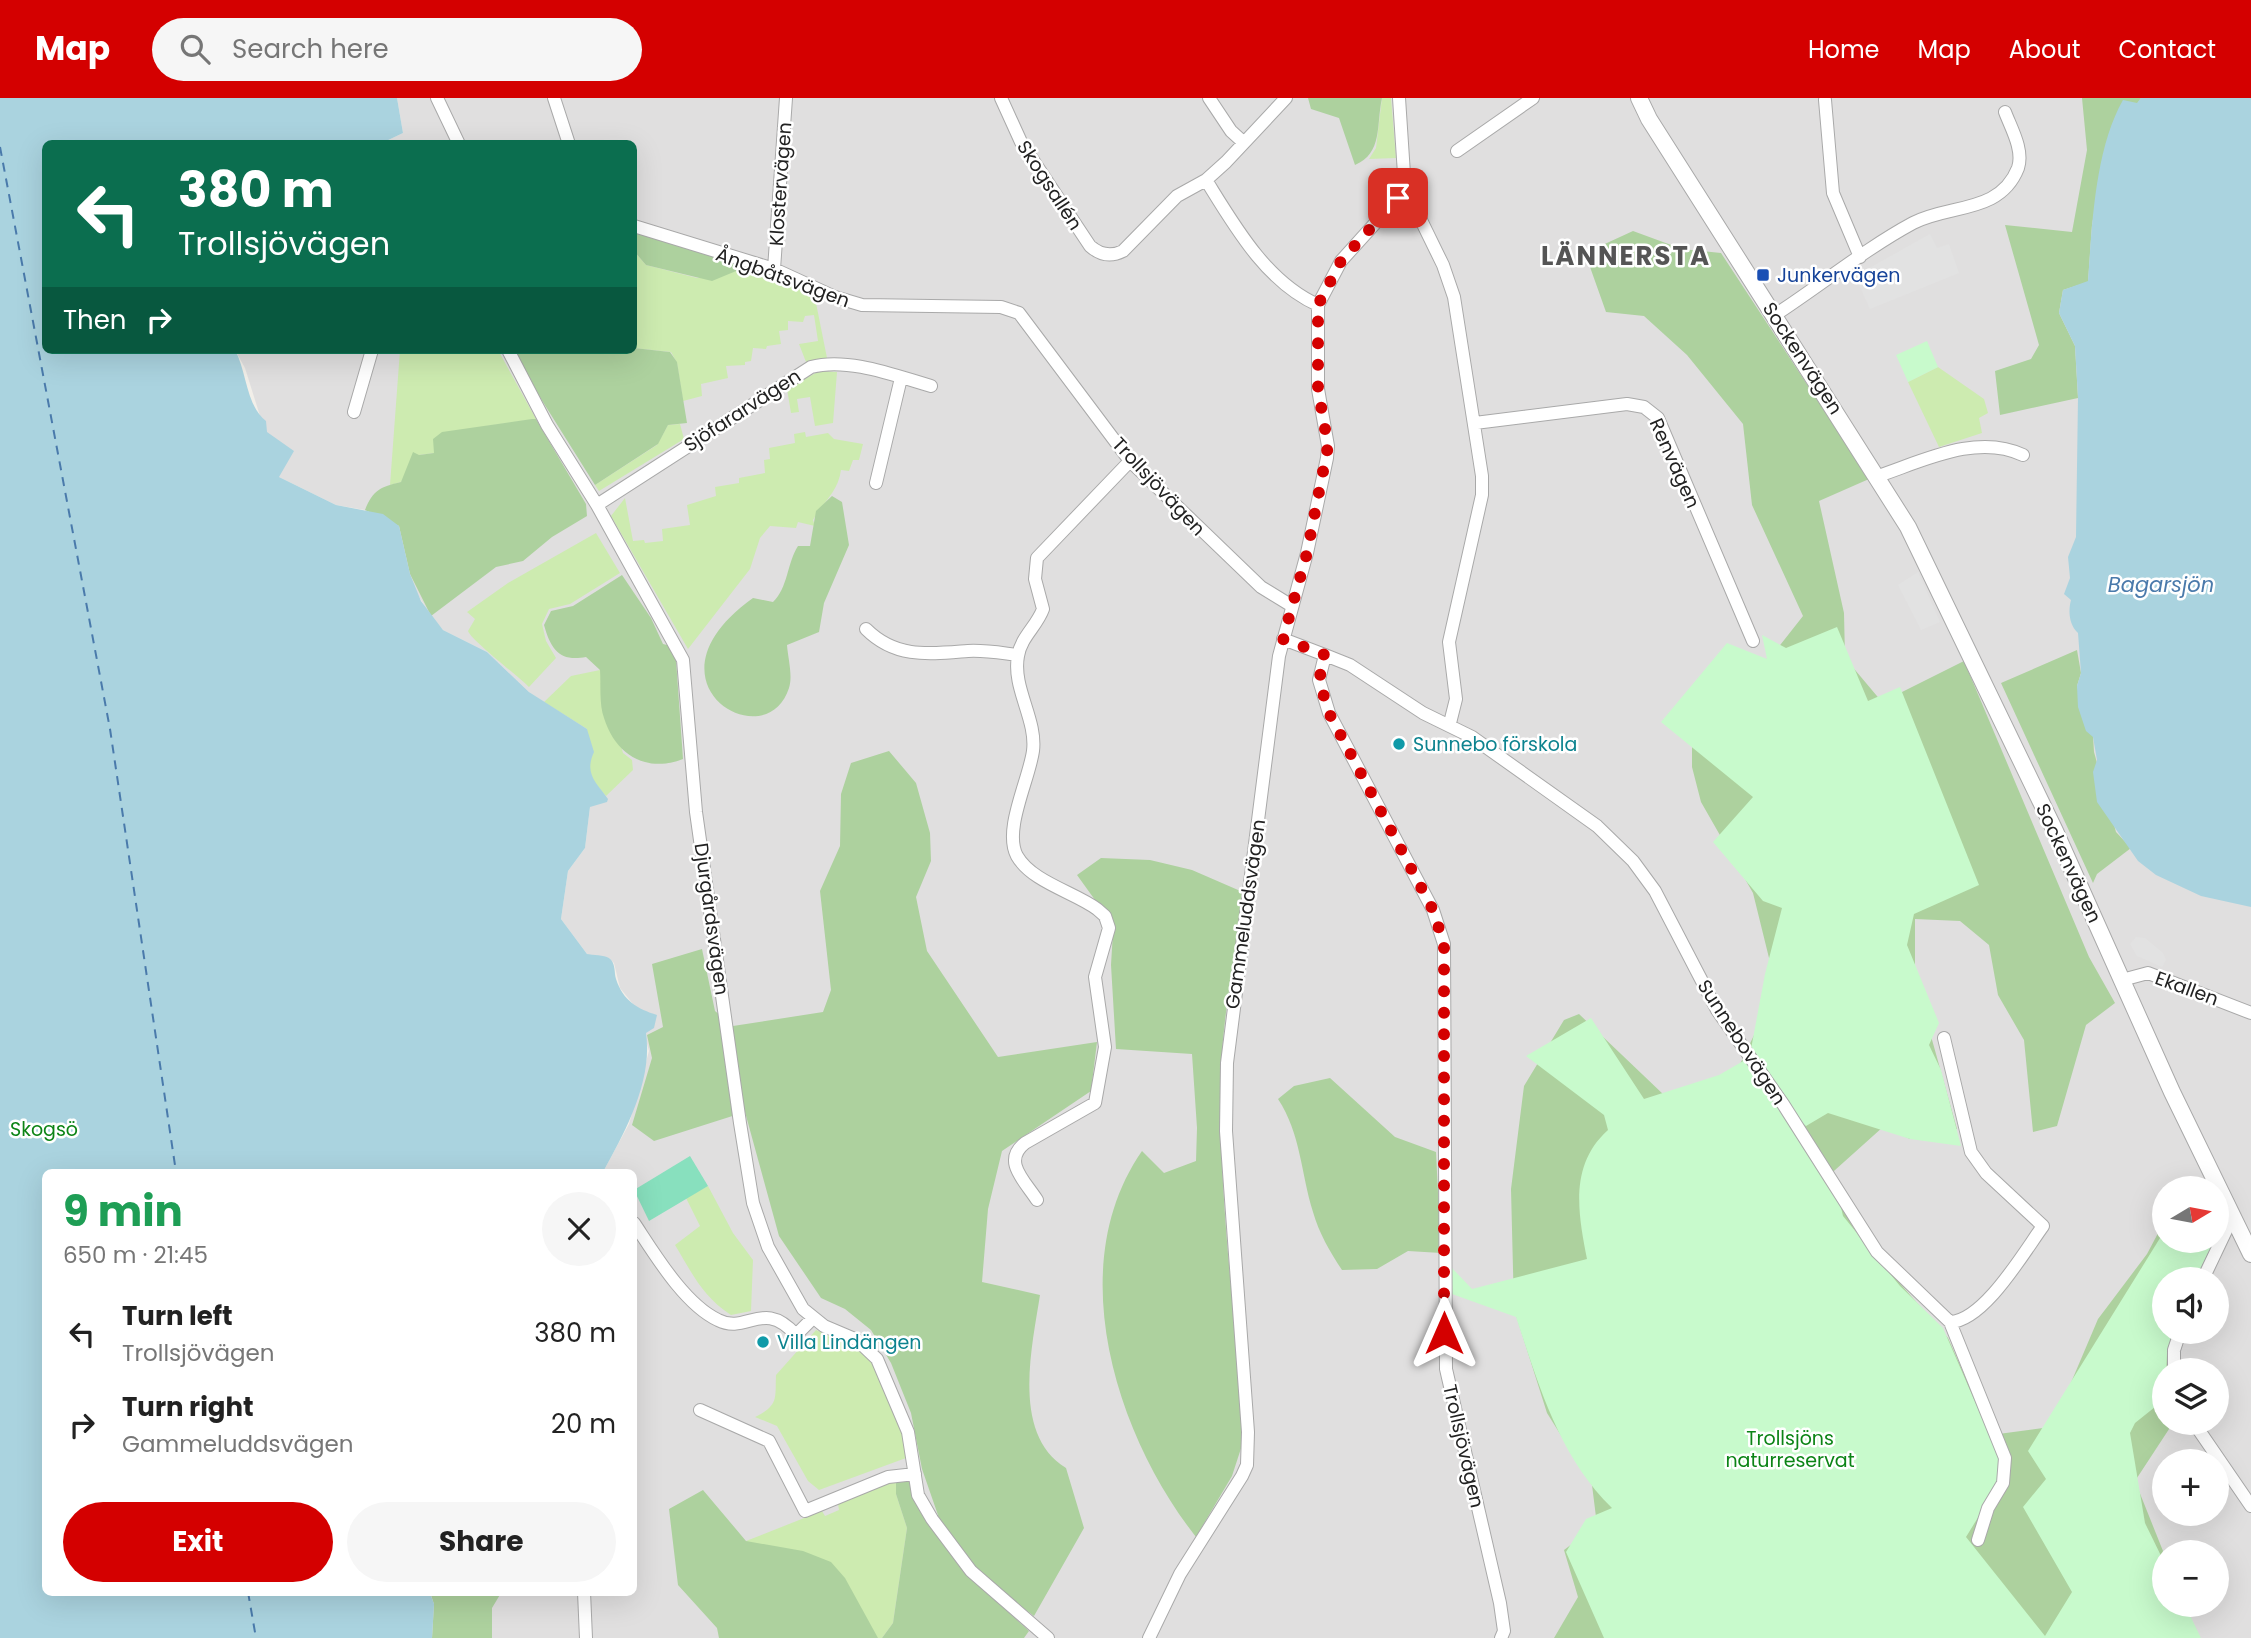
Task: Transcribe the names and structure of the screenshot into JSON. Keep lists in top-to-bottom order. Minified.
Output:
{"streets":{"street":["Klostervägen","Skogsallén","Ångbåtsvägen","Sockenvägen","Sjöfararvägen","Renvägen","Trollsjövägen","Gammeluddsvägen","Djurgårdsvägen","Ekallen","Sunnebovägen"]},"crossings":[["Klostervägen","Ångbåtsvägen"],["Ångbåtsvägen","Trollsjövägen"],["Sockenvägen","Ekallen"],["Sjöfararvägen","Djurgårdsvägen"],["Trollsjövägen","Gammeluddsvägen"],["Trollsjövägen","Sunnebovägen"]],"districts":["LÄNNERSTA"],"water":["Bagarsjön"],"parks":["Skogsö","Trollsjöns naturreservat"],"places":{"transit":["Junkervägen"],"other":["Sunnebo förskola","Villa Lindängen"]},"north":"right","page":{"header":"Map","search":"Search here","nav":["Home","Map","About","Contact"],"turn":["380 m","Trollsjövägen"],"then":"Then","heading":["9 min","650 m · 21:45"],"map_buttons":["+","−"],"list":[{"name":"Turn left","note":"Trollsjövägen","value":"380 m"},{"name":"Turn right","note":"Gammeluddsvägen","value":"20 m"}],"buttons":["Exit","Share"]}}
